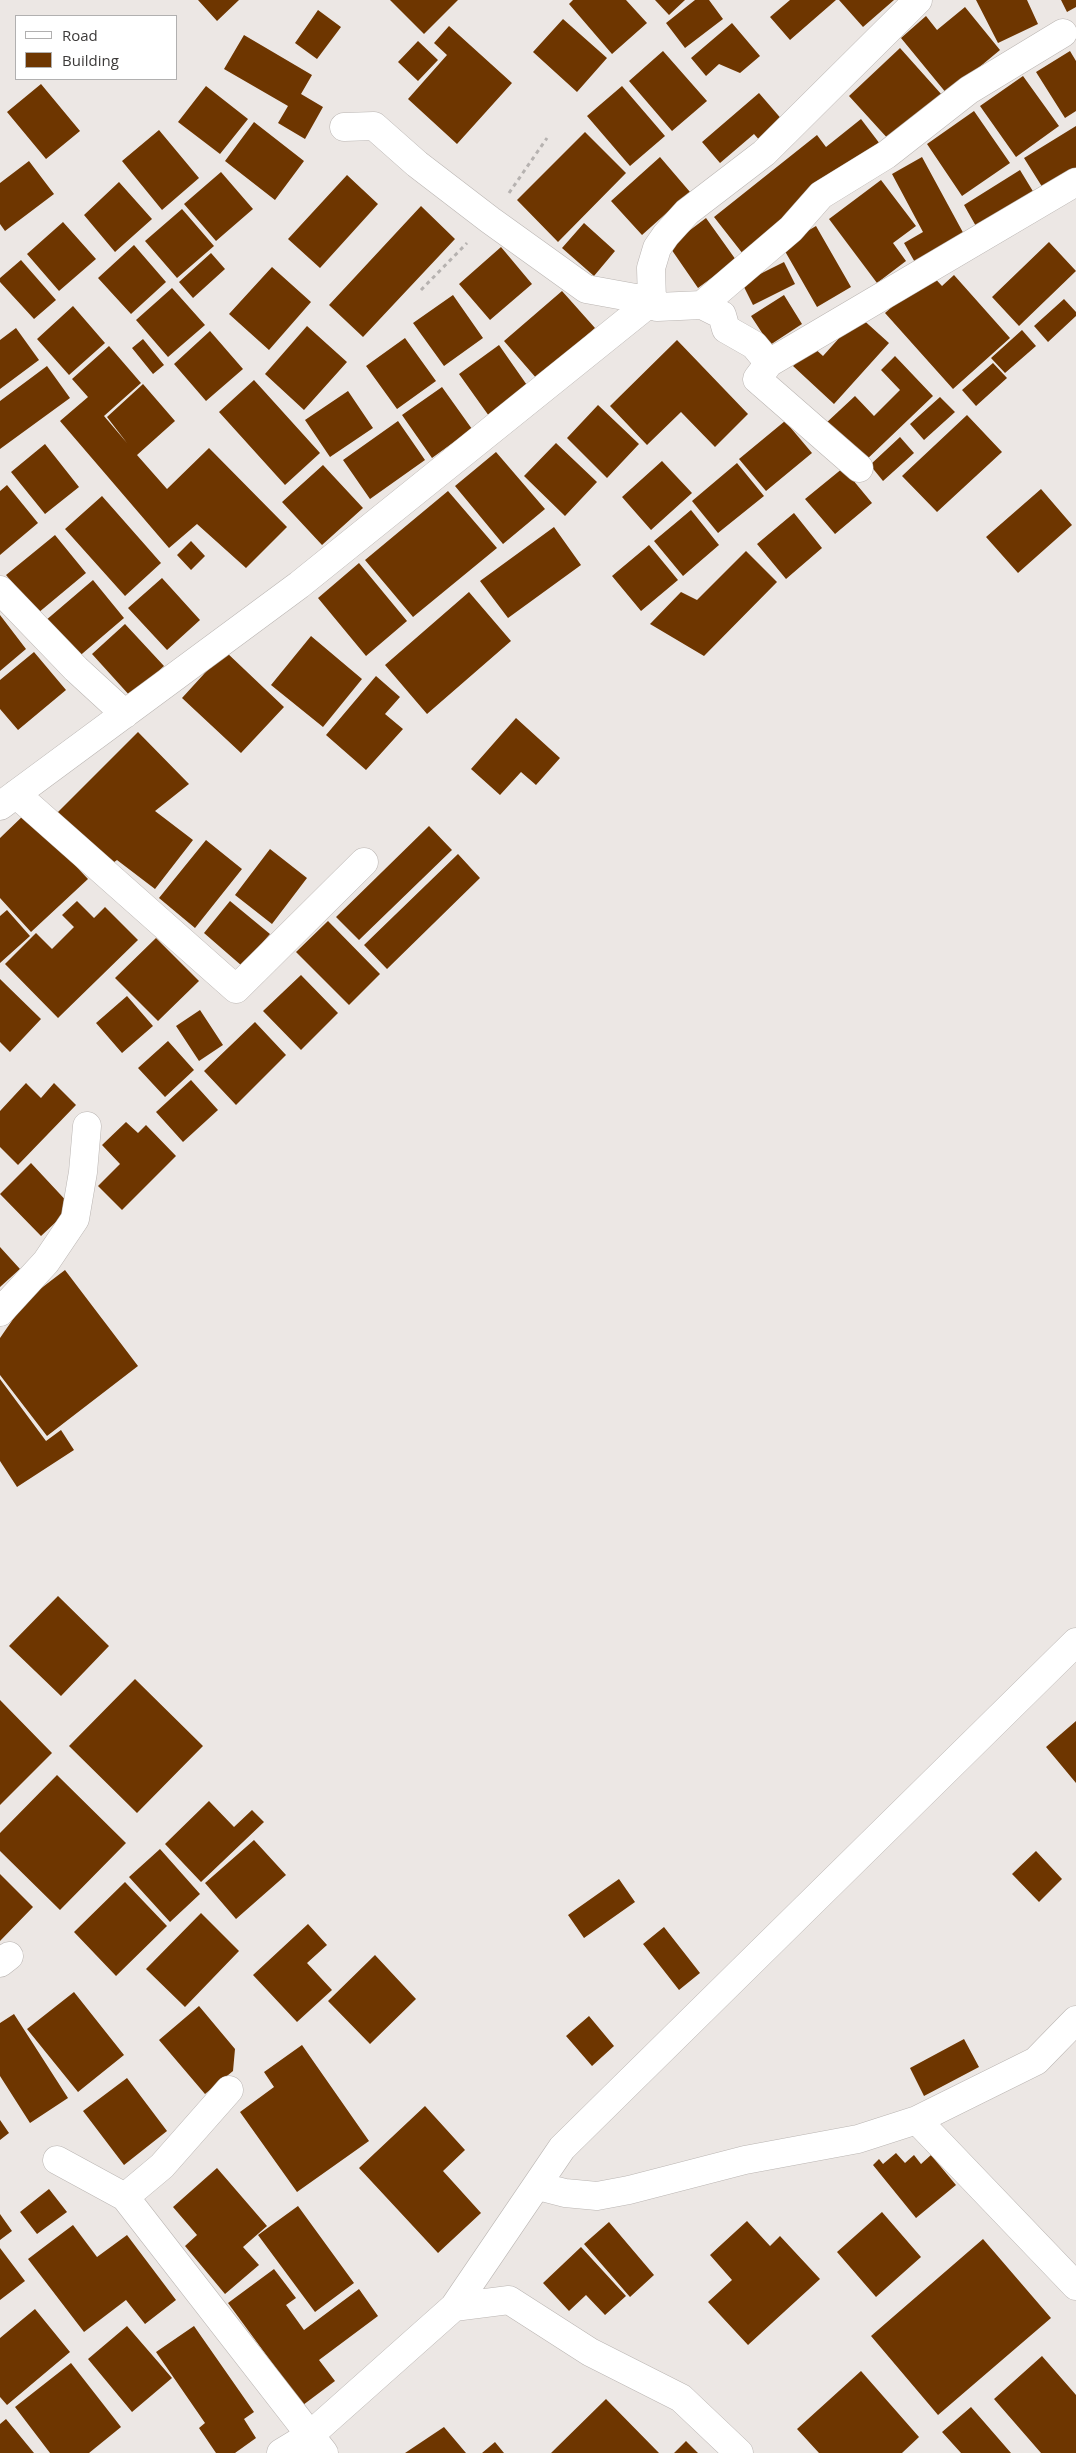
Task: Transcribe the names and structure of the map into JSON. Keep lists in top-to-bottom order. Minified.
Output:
{"legend":["Road","Building"]}
